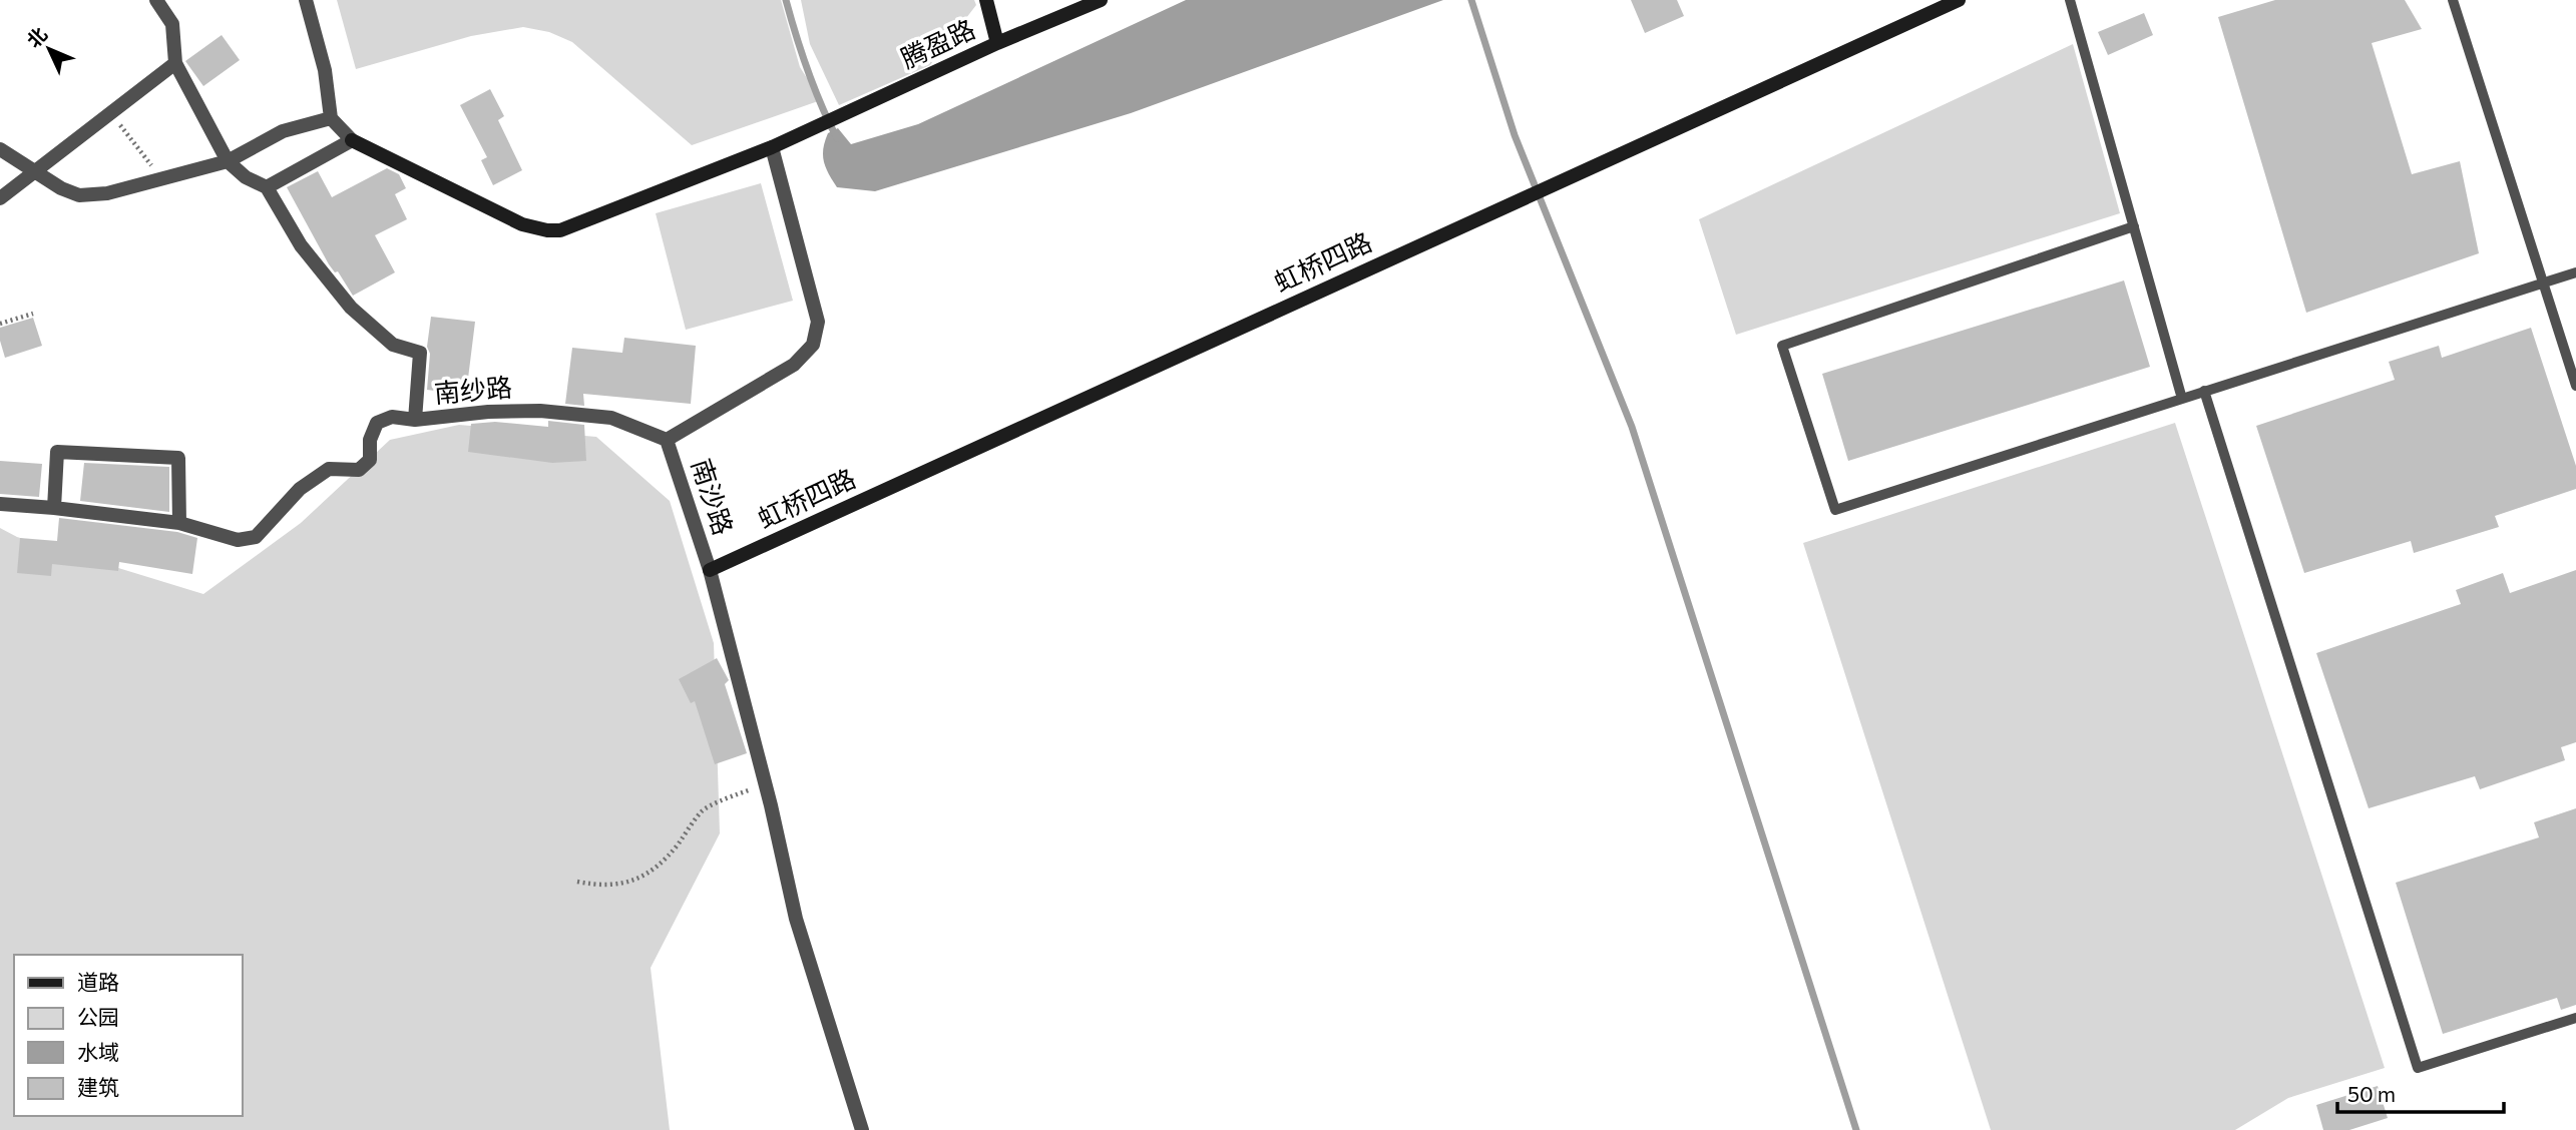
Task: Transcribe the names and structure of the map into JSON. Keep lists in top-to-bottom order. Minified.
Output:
{"streets":{"street":["腾盈路","虹桥四路","南纱路","南沙路"]},"crossings":[["虹桥四路","南沙路"],["南纱路","南沙路"]],"legend":["道路","公园","水域","建筑"],"scale_bar":"50 m","north":"top left"}
